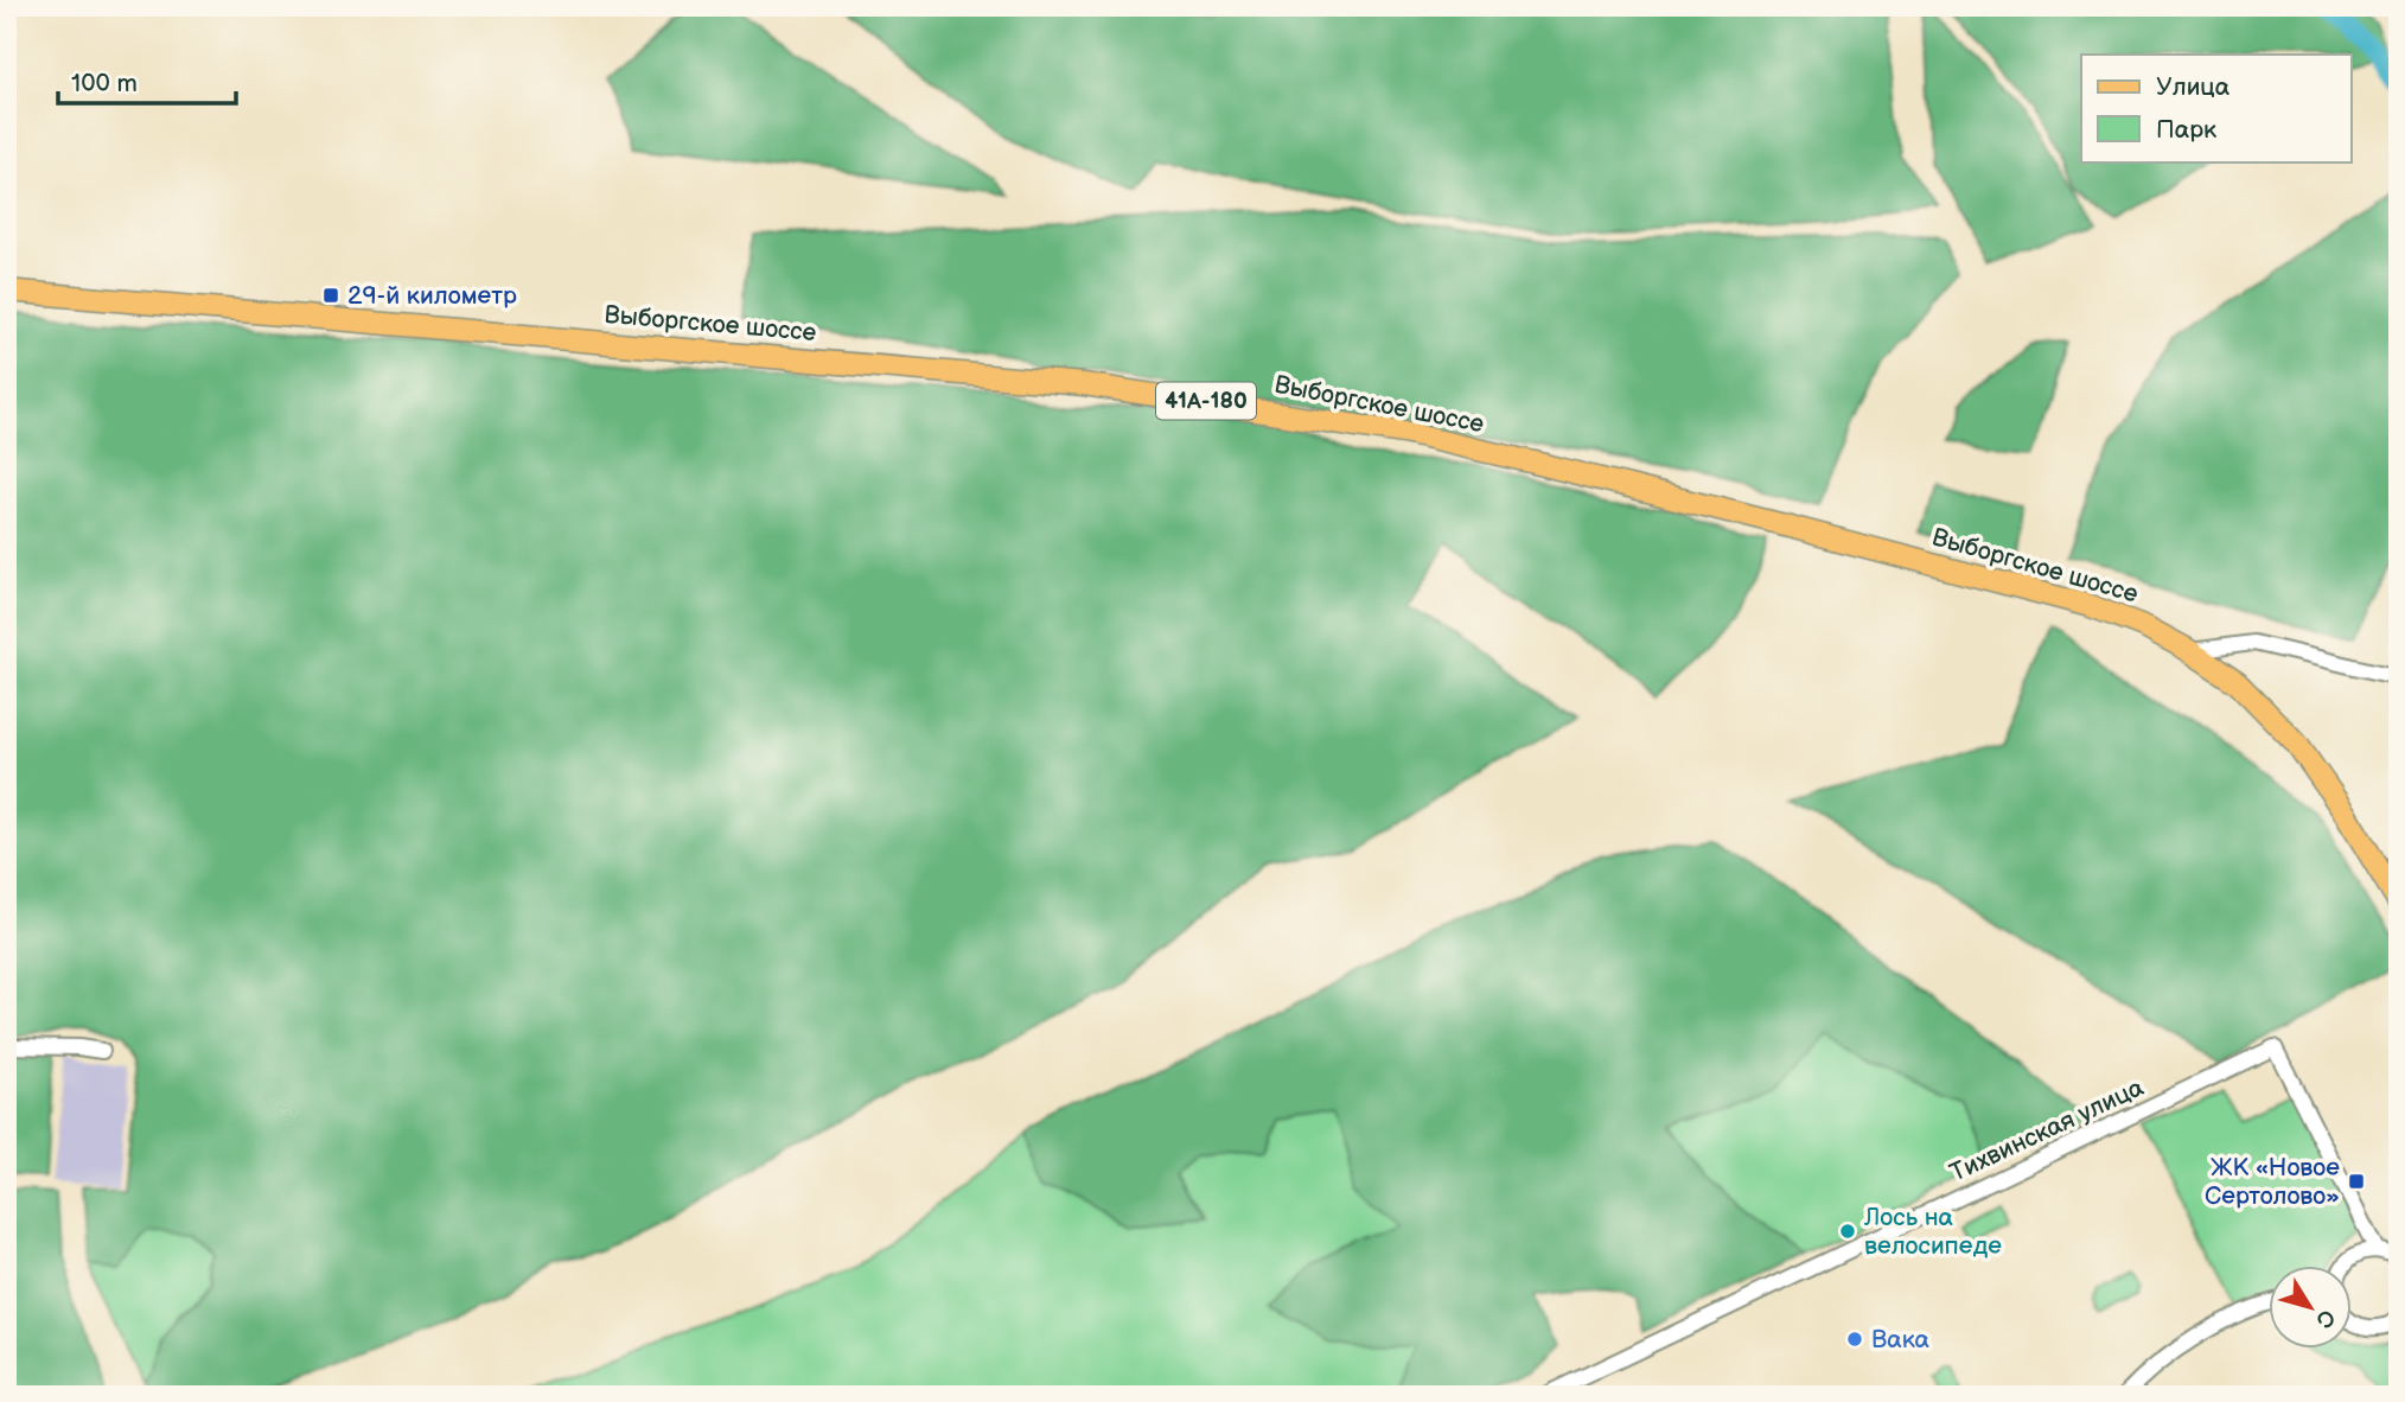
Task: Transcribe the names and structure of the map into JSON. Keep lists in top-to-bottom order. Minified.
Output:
{"streets":{"main road":["Выборгское шоссе","41А-180"],"street":["Тихвинская улица"]},"places":{"transit":["29-й километр","ЖК «Новое Сертолово»"],"other":["Лось на велосипеде","Вака"]},"legend":["Улица","Парк"],"scale_bar":"100 m","north":"bottom right"}
